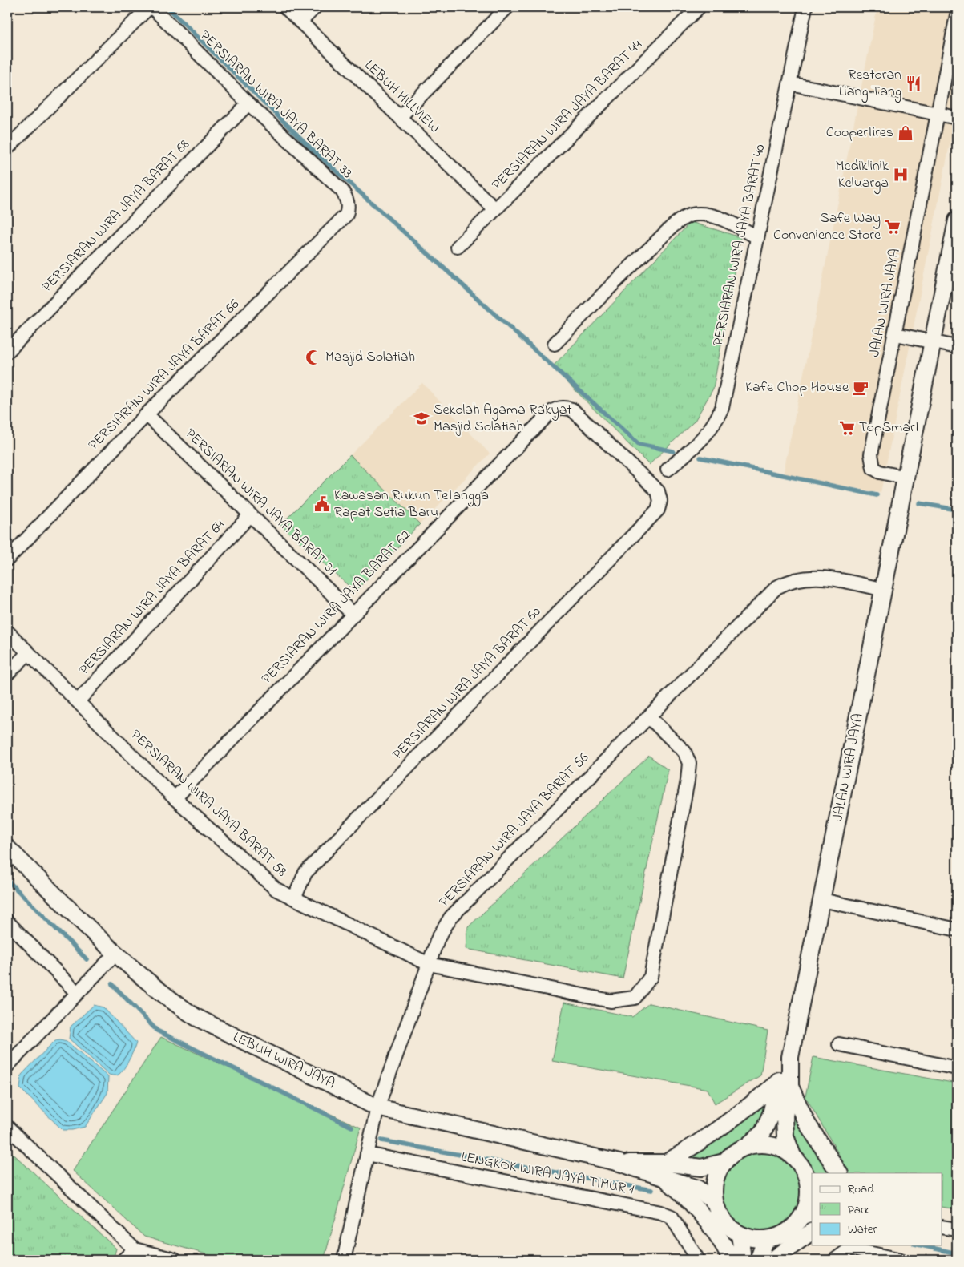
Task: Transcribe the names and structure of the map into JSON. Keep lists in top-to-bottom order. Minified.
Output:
{"streets":{"street":["LEBUH HILLVIEW","PERSIARAN WIRA JAYA BARAT 33","PERSIARAN WIRA JAYA BARAT 44","PERSIARAN WIRA JAYA BARAT 68","PERSIARAN WIRA JAYA BARAT 40","JALAN WIRA JAYA","PERSIARAN WIRA JAYA BARAT 66","PERSIARAN WIRA JAYA BARAT 31","PERSIARAN WIRA JAYA BARAT 64","PERSIARAN WIRA JAYA BARAT 62","PERSIARAN WIRA JAYA BARAT 60","PERSIARAN WIRA JAYA BARAT 58","PERSIARAN WIRA JAYA BARAT 56","LEBUH WIRA JAYA","LENGKOK WIRA JAYA TIMUR 1"]},"crossings":[["LEBUH HILLVIEW","PERSIARAN WIRA JAYA BARAT 44"],["PERSIARAN WIRA JAYA BARAT 33","PERSIARAN WIRA JAYA BARAT 68"],["PERSIARAN WIRA JAYA BARAT 33","PERSIARAN WIRA JAYA BARAT 66"],["JALAN WIRA JAYA","PERSIARAN WIRA JAYA BARAT 56"],["JALAN WIRA JAYA","LEBUH WIRA JAYA"],["PERSIARAN WIRA JAYA BARAT 66","PERSIARAN WIRA JAYA BARAT 31"],["PERSIARAN WIRA JAYA BARAT 31","PERSIARAN WIRA JAYA BARAT 64"],["PERSIARAN WIRA JAYA BARAT 31","PERSIARAN WIRA JAYA BARAT 62"],["PERSIARAN WIRA JAYA BARAT 64","PERSIARAN WIRA JAYA BARAT 58"],["PERSIARAN WIRA JAYA BARAT 62","PERSIARAN WIRA JAYA BARAT 60"],["PERSIARAN WIRA JAYA BARAT 62","PERSIARAN WIRA JAYA BARAT 58"],["PERSIARAN WIRA JAYA BARAT 60","PERSIARAN WIRA JAYA BARAT 58"],["PERSIARAN WIRA JAYA BARAT 58","PERSIARAN WIRA JAYA BARAT 56"],["PERSIARAN WIRA JAYA BARAT 56","LEBUH WIRA JAYA"],["PERSIARAN WIRA JAYA BARAT 56","LENGKOK WIRA JAYA TIMUR 1"]],"places":{"restaurant":["Restoran Liang Tang"],"shop":["Coopertires"],"hospital":["Mediklinik Keluarga"],"supermarket":["Safe Way Convenience Store","TopSmart"],"mosque":["Masjid Solatiah"],"cafe":["Kafe Chop House"],"school or university":["Sekolah Agama Rakyat Masjid Solatiah"],"public building":["Kawasan Rukun Tetangga Rapat Setia Baru"]},"legend":["Road","Park","Water"]}
